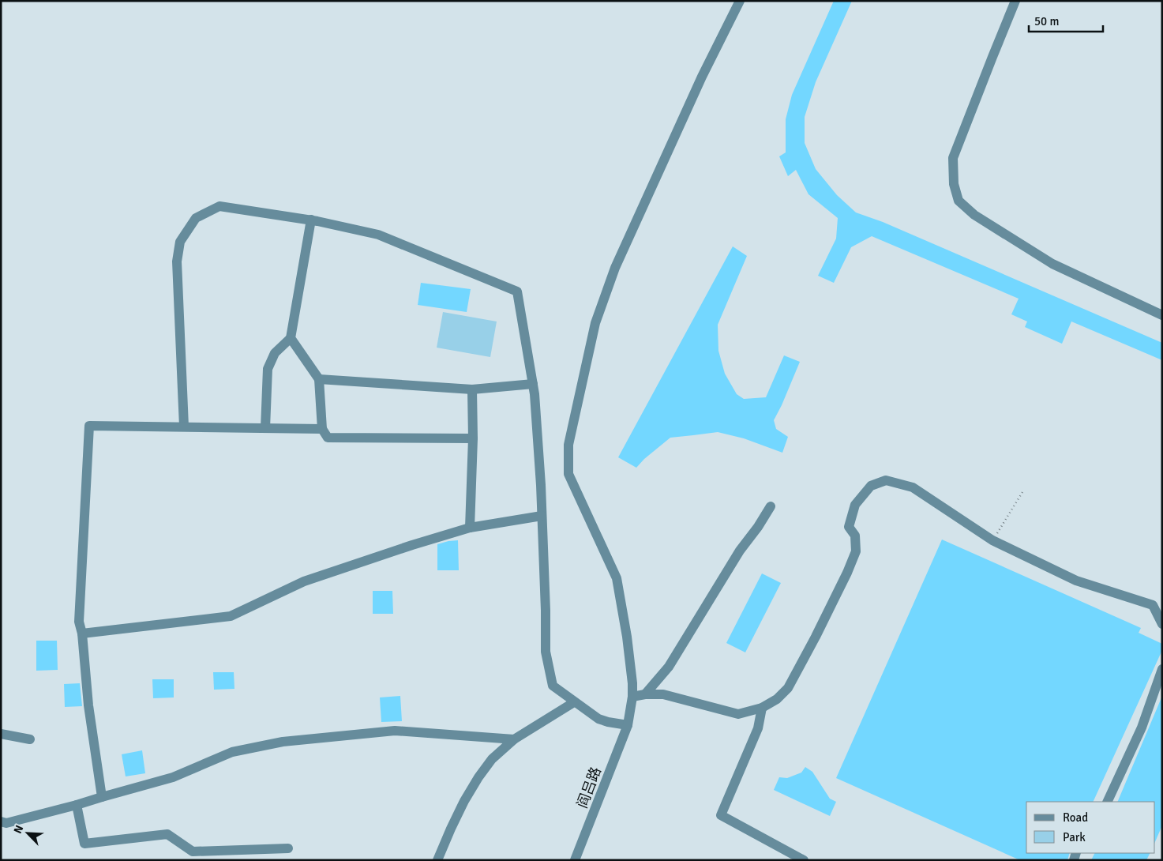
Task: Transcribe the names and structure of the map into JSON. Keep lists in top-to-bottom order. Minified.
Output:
{"streets":{"street":["阎吕路"]},"legend":["Road","Park"],"scale_bar":"50 m","north":"top left"}
